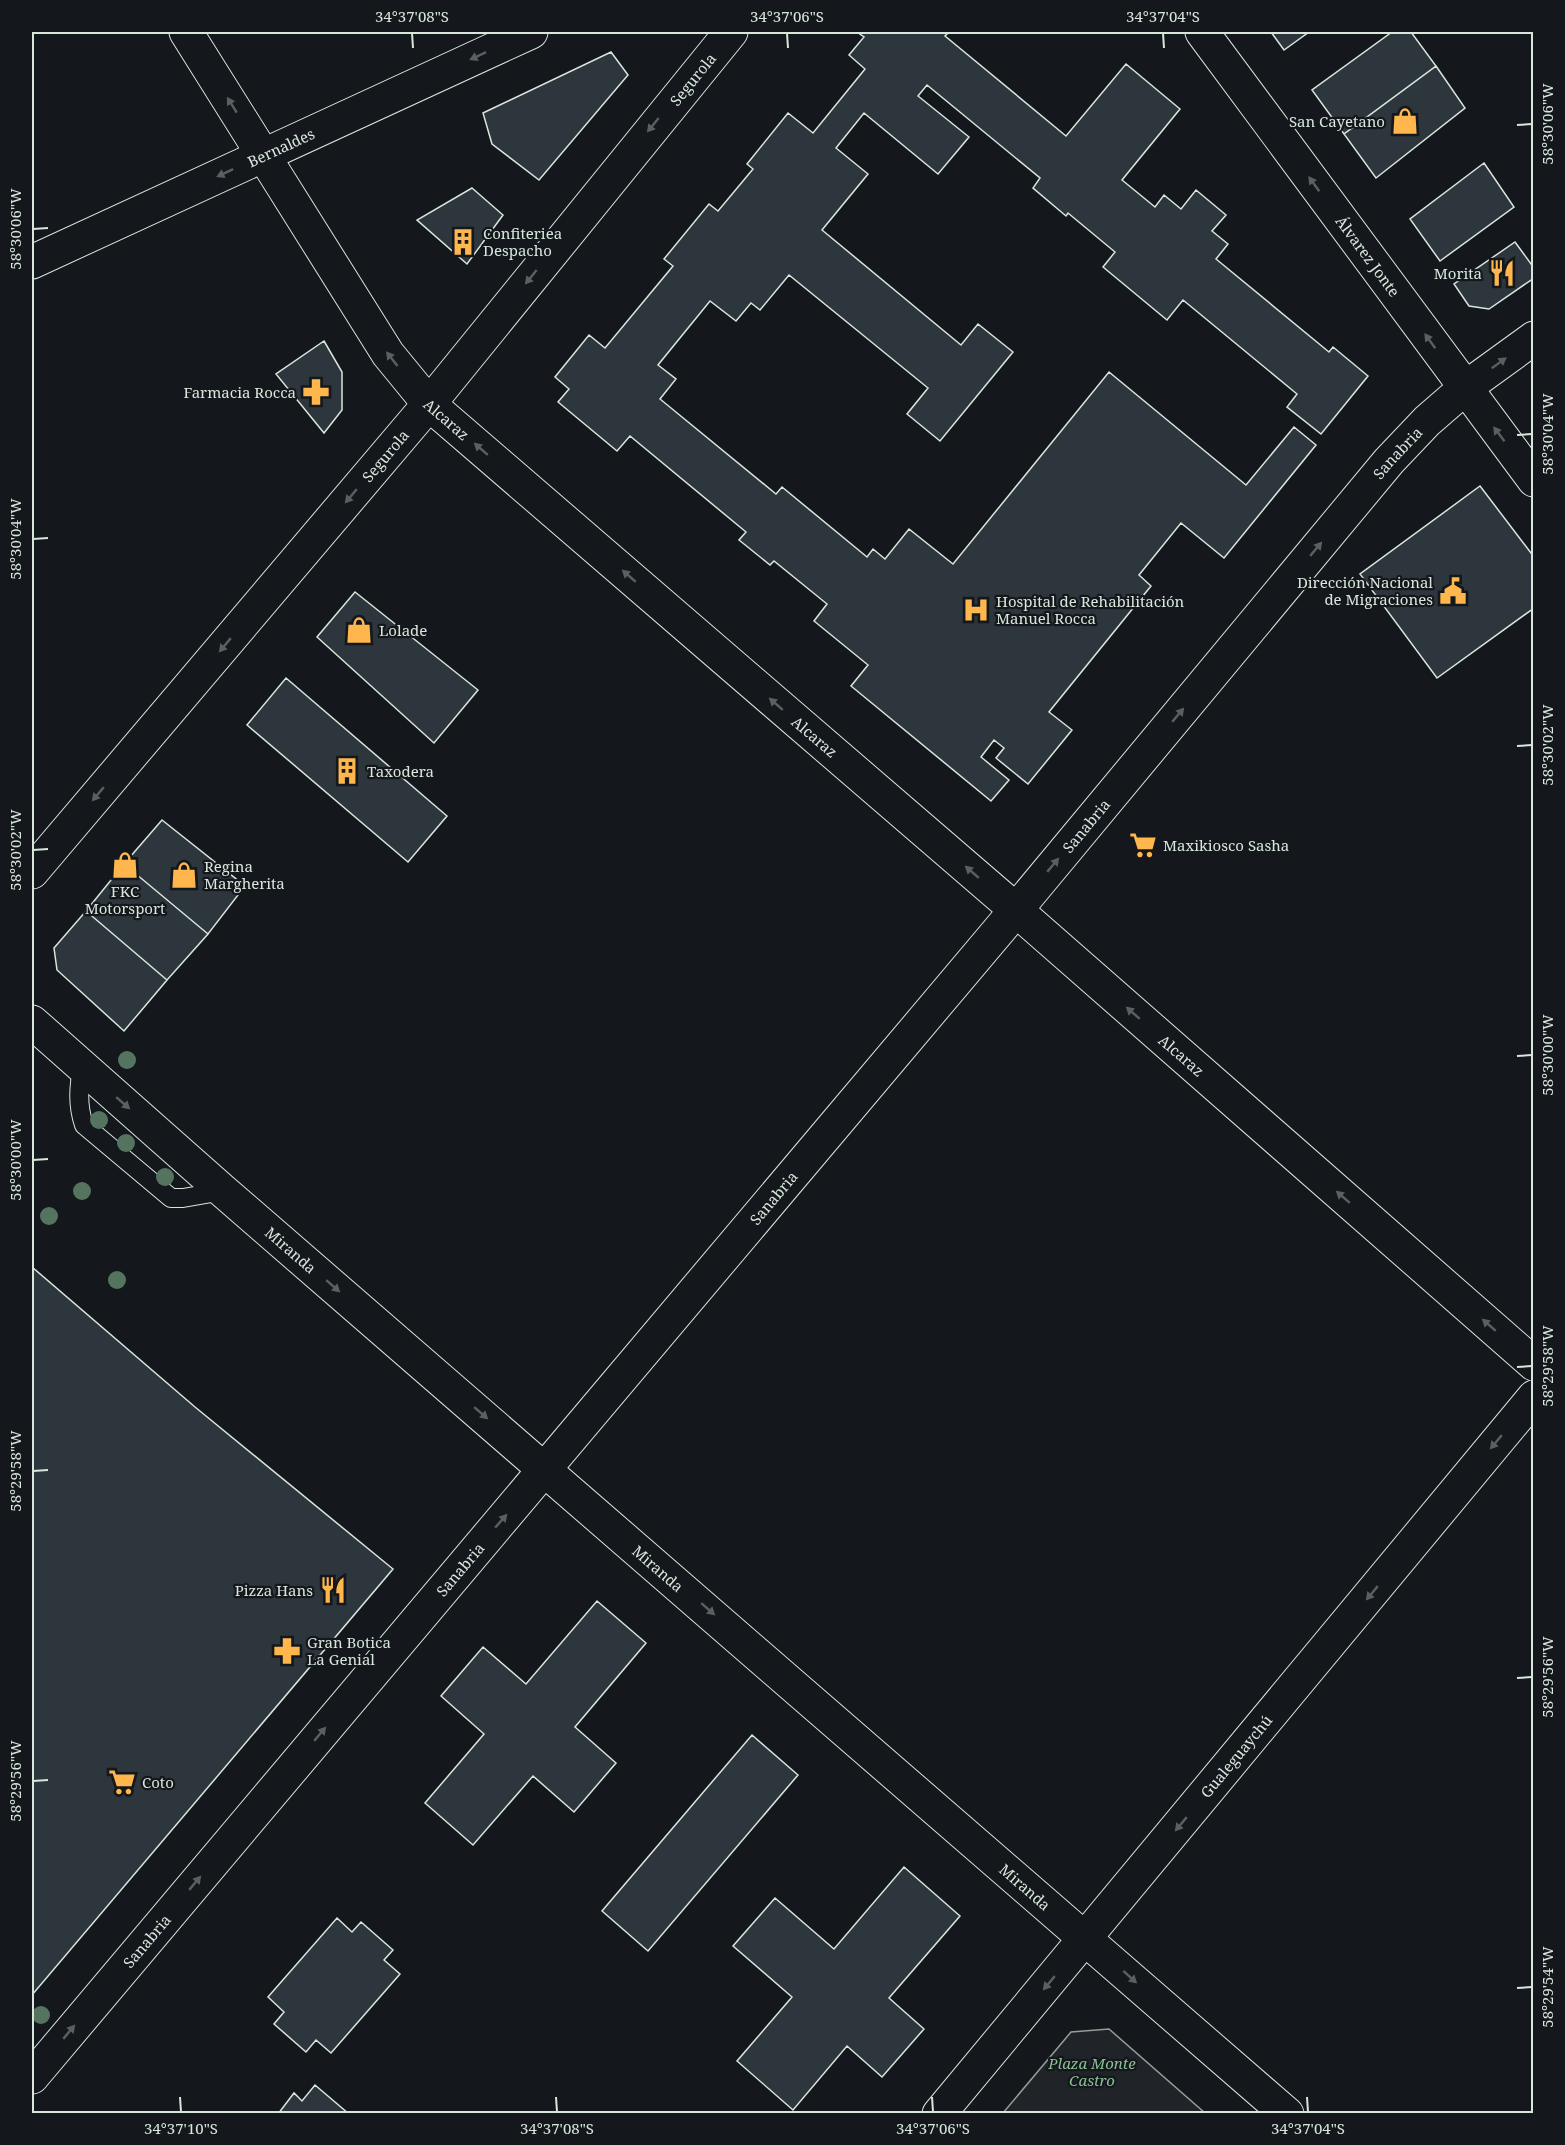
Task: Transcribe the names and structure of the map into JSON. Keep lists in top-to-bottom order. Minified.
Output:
{"streets":{"street":["Segurola","Bernaldes","Álvarez Jonte","Alcaraz","Sanabria","Miranda","Gualeguaychú"]},"crossings":[["Segurola","Alcaraz"],["Bernaldes","Alcaraz"],["Álvarez Jonte","Sanabria"],["Alcaraz","Sanabria"],["Sanabria","Miranda"],["Miranda","Gualeguaychú"]],"one_way":["Segurola","Bernaldes","Álvarez Jonte","Alcaraz","Sanabria","Miranda","Gualeguaychú"],"parks":["Plaza Monte Castro"],"places":{"shop":["San Cayetano","Lolade","FKC Motorsport","Regina Margherita"],"building":["Confiteriea Despacho","Taxodera"],"restaurant":["Morita","Pizza Hans"],"pharmacy":["Farmacia Rocca","Gran Botica La Genial"],"public building":["Dirección Nacional de Migraciones"],"hospital":["Hospital de Rehabilitación Manuel Rocca"],"supermarket":["Maxikiosco Sasha","Coto"]},"coordinates":["34°37'08\"S","34°37'06\"S","34°37'04\"S","58°30'06\"W","58°30'04\"W","58°30'02\"W","58°30'00\"W","58°29'58\"W","58°29'56\"W","58°29'54\"W","34°37'10\"S"]}
